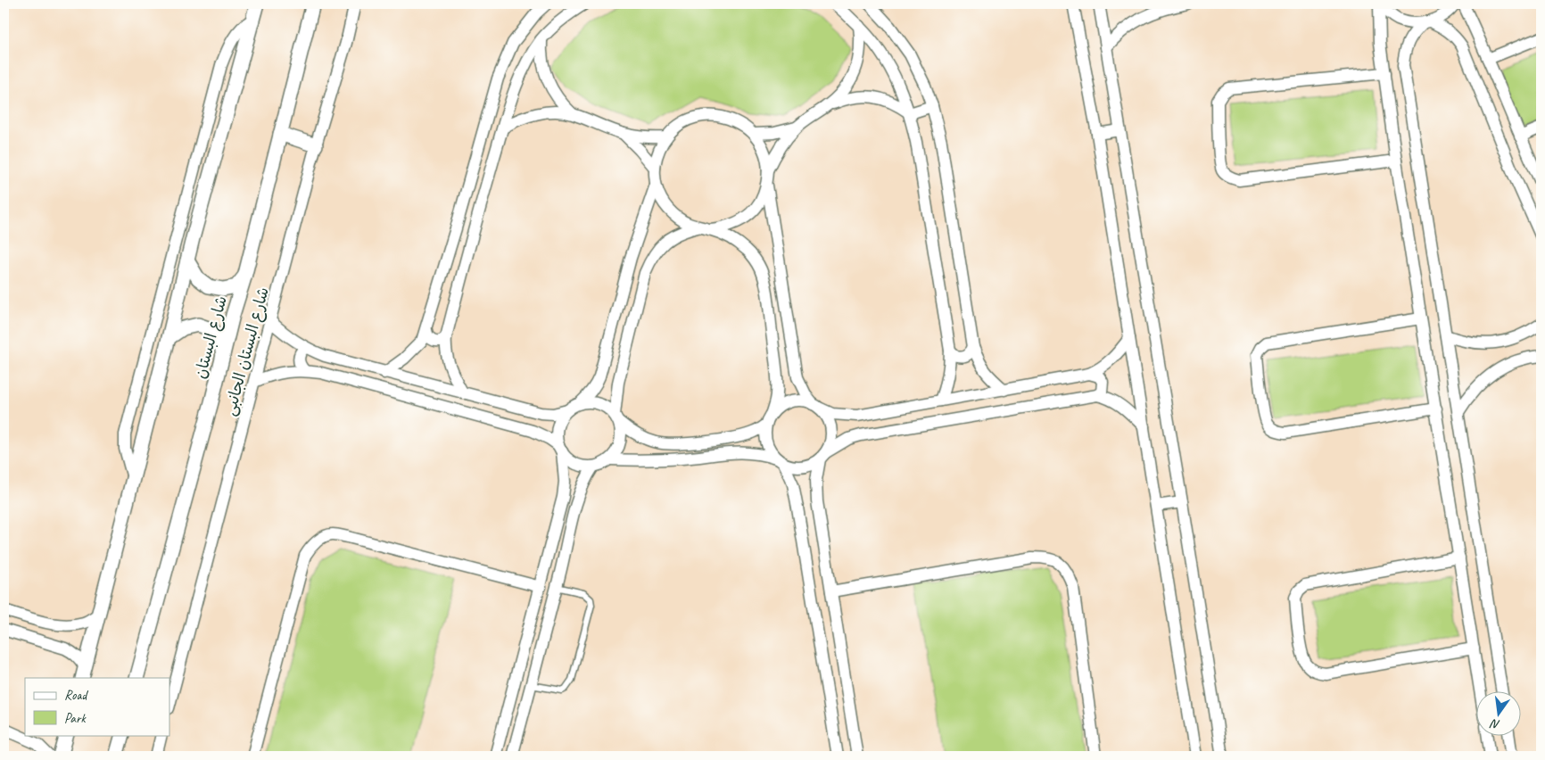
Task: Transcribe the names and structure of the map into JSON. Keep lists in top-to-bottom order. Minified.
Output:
{"streets":{"street":["شارع البستان","شارع البستان الجانبى"]},"legend":["Road","Park"],"north":"bottom"}
